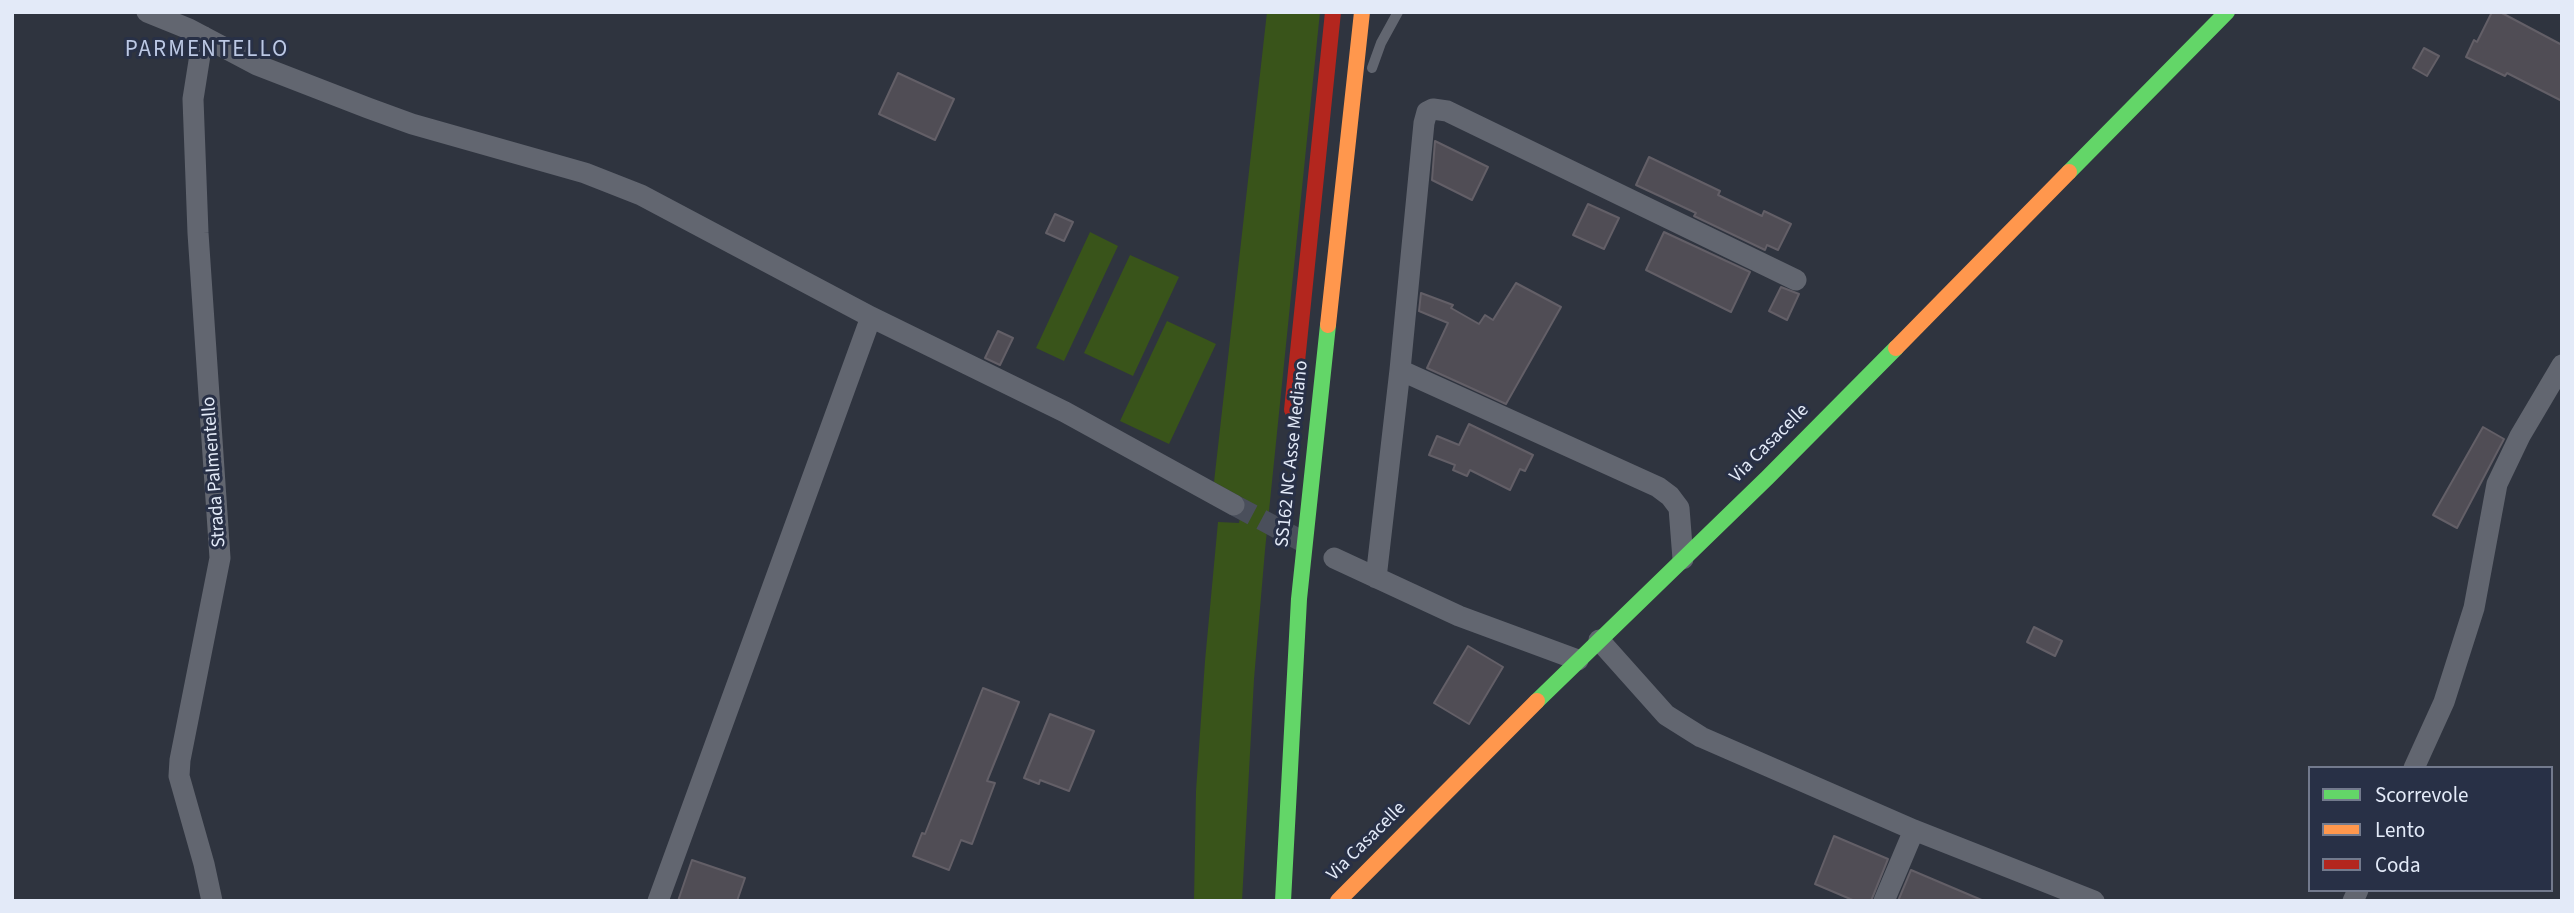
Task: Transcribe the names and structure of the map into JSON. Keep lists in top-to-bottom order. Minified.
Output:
{"streets":{"main road":["Via Casacelle","SS162 NC Asse Mediano"],"street":["Strada Palmentello"]},"districts":["PARMENTELLO"],"legend":["Scorrevole","Lento","Coda"]}
